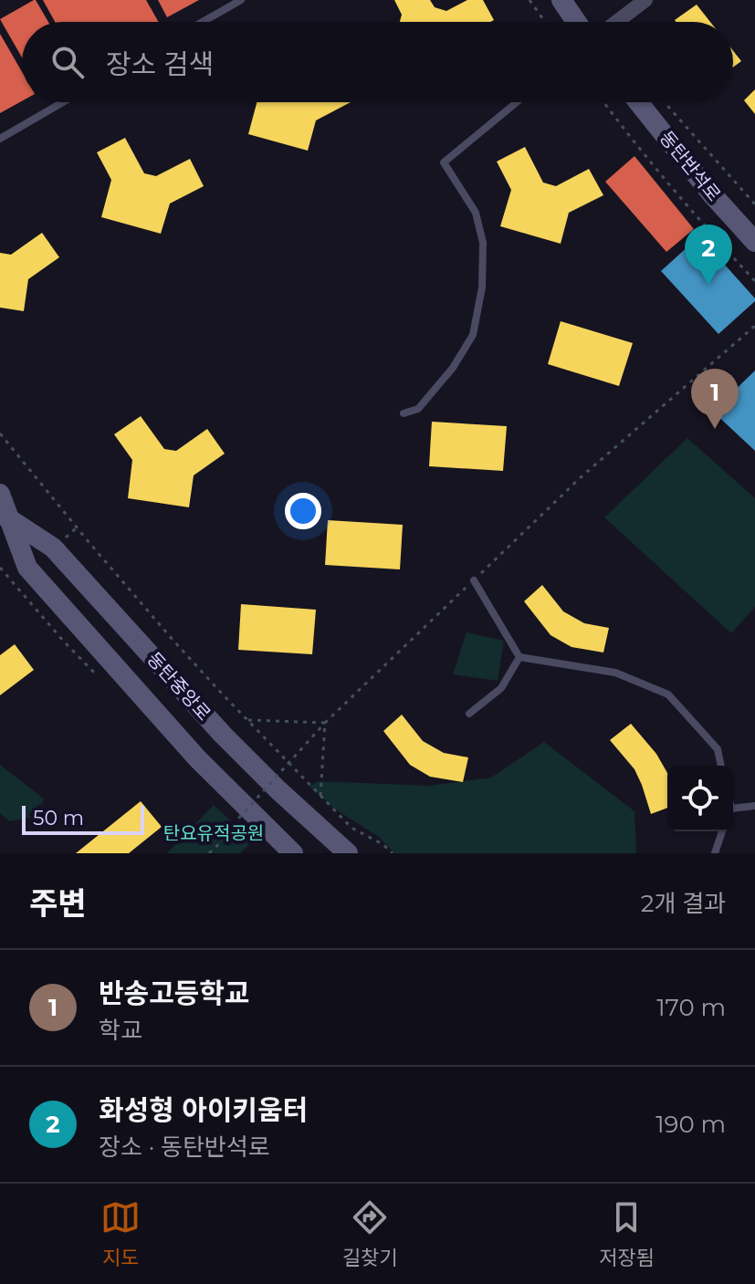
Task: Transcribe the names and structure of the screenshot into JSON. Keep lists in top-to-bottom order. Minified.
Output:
{"streets":{"street":["동탄반석로","동탄중앙로"]},"parks":["탄요유적공원"],"scale_bar":"50 m","page":{"search":"장소 검색","pins":["2","1"],"scale":"50 m","heading":["주변","2개 결과"],"list":[{"mark":"1","name":"반송고등학교","note":"학교","value":"170 m"},{"mark":"2","name":"화성형 아이키움터","note":"장소 · 동탄반석로","value":"190 m"}],"nav":["지도","길찾기","저장됨"]}}
